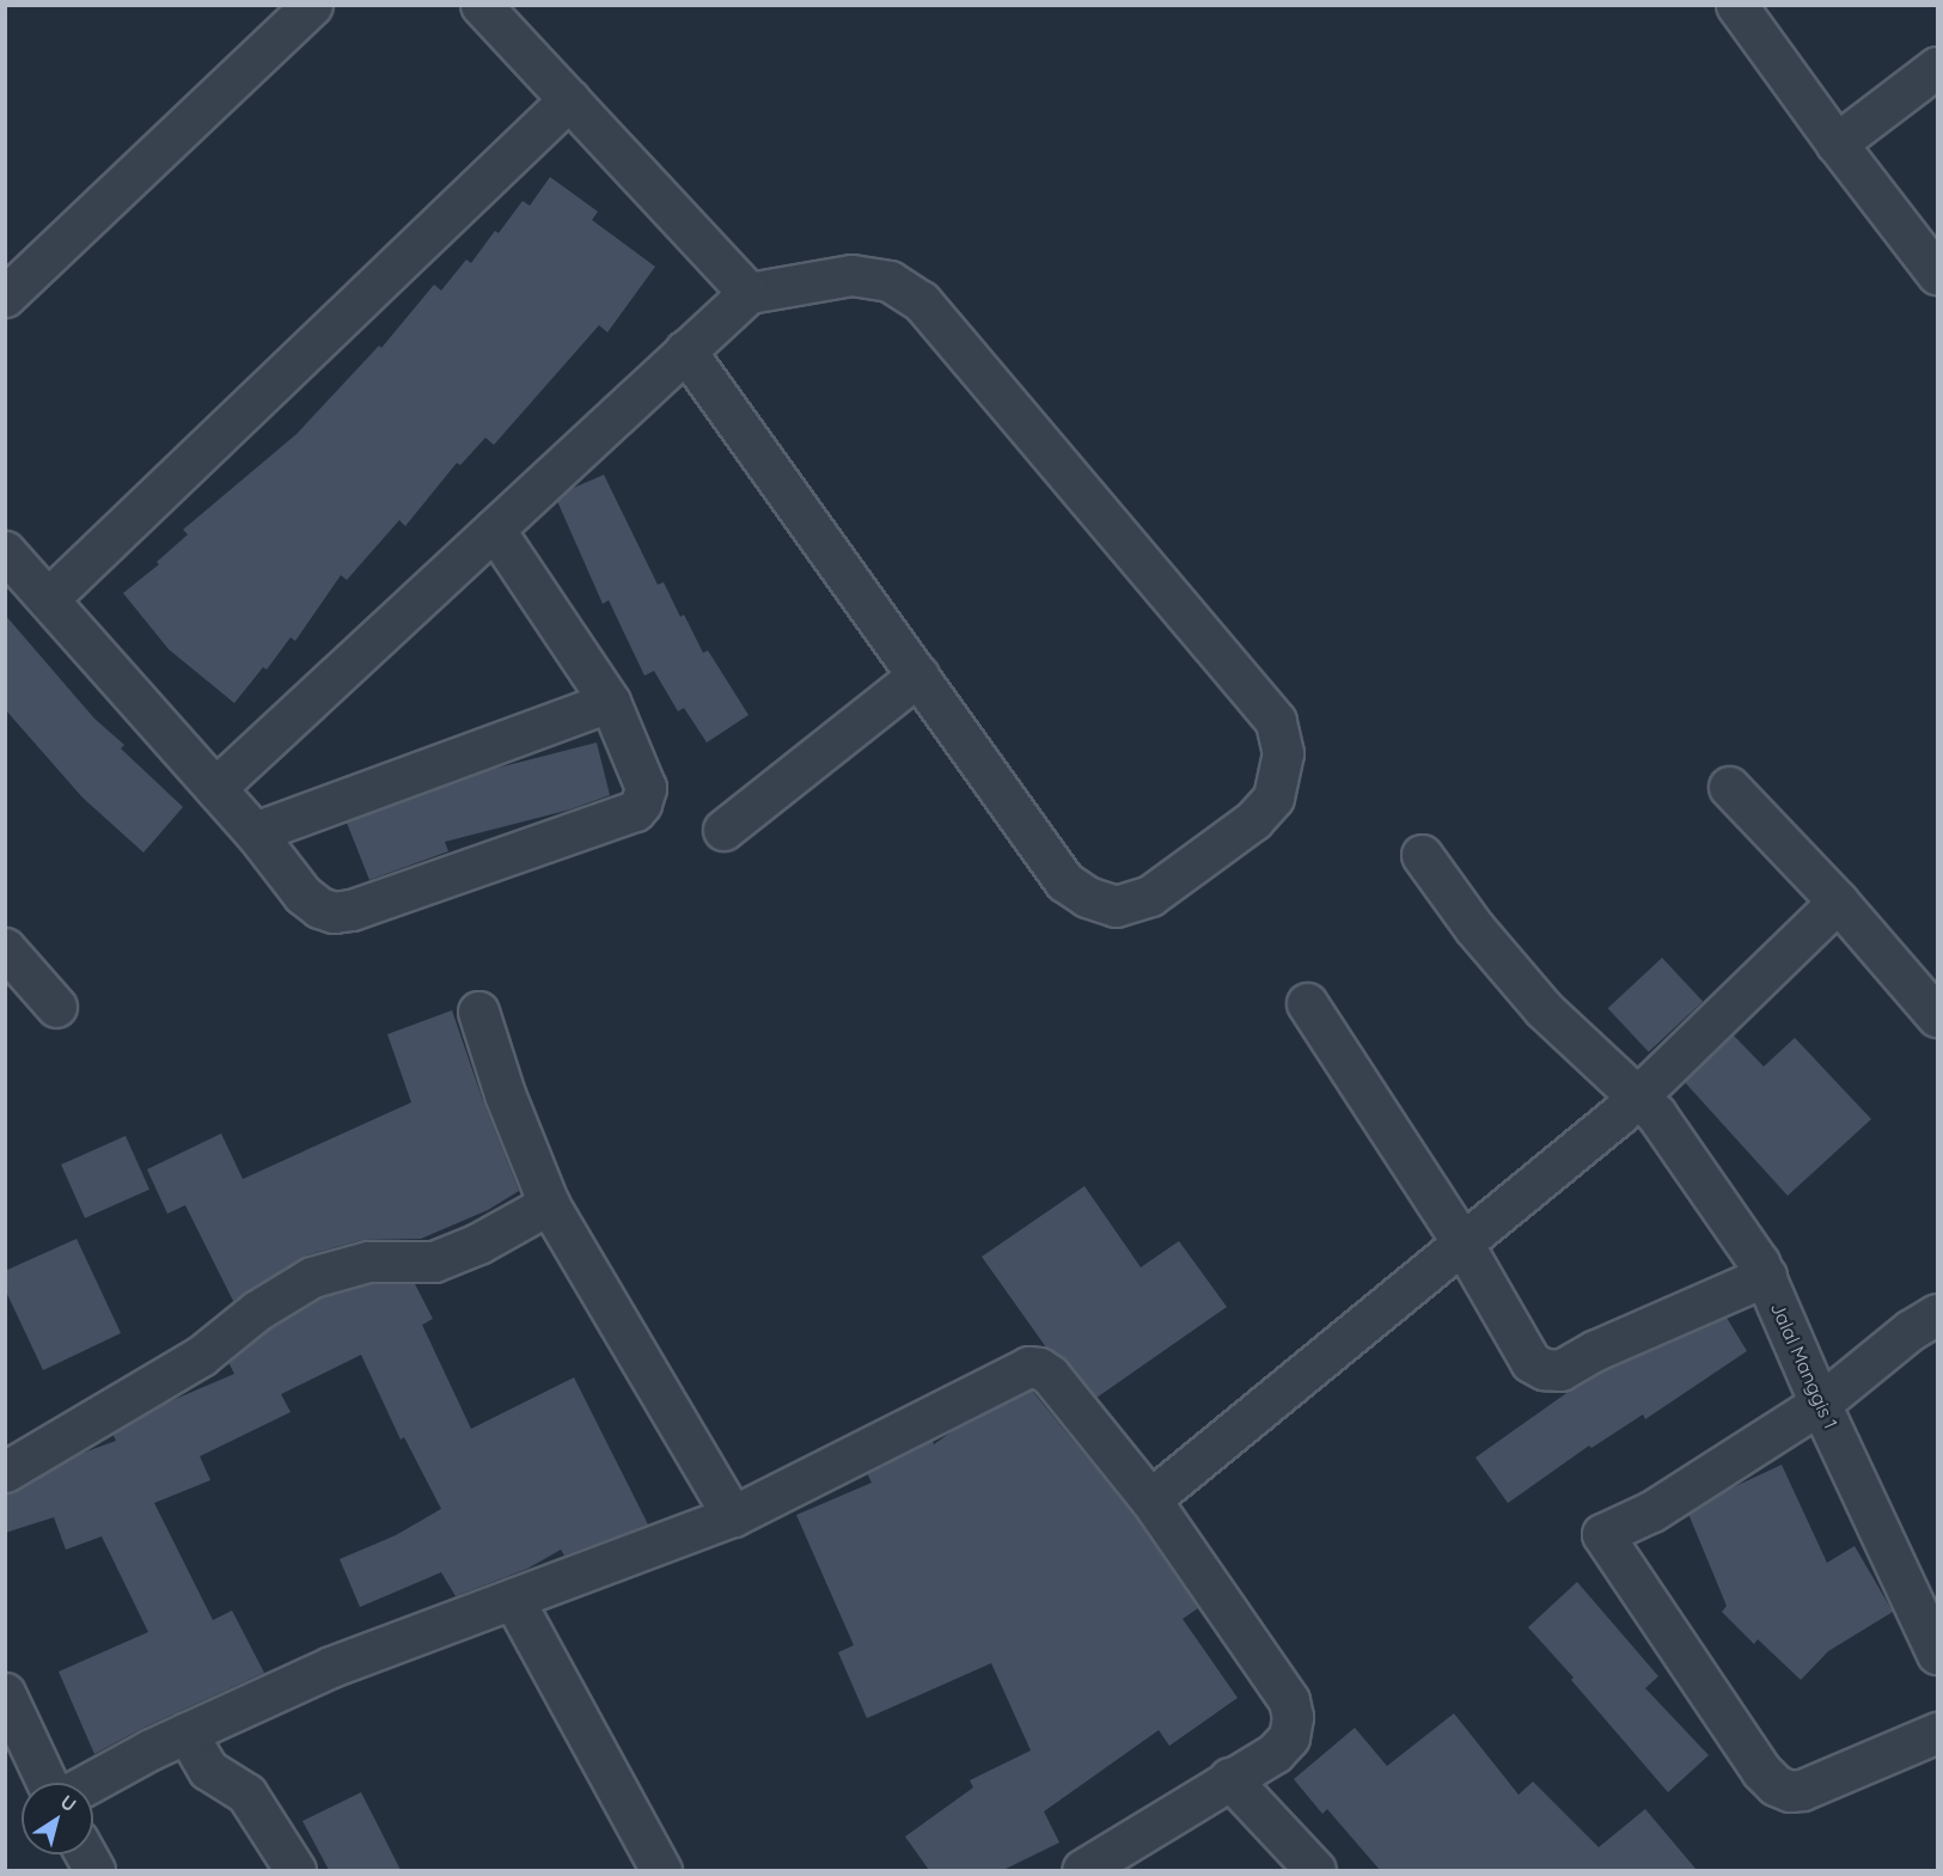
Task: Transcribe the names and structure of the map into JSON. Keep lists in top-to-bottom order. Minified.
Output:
{"streets":{"street":["Jalal Manggis 1"]},"north":"top right"}
